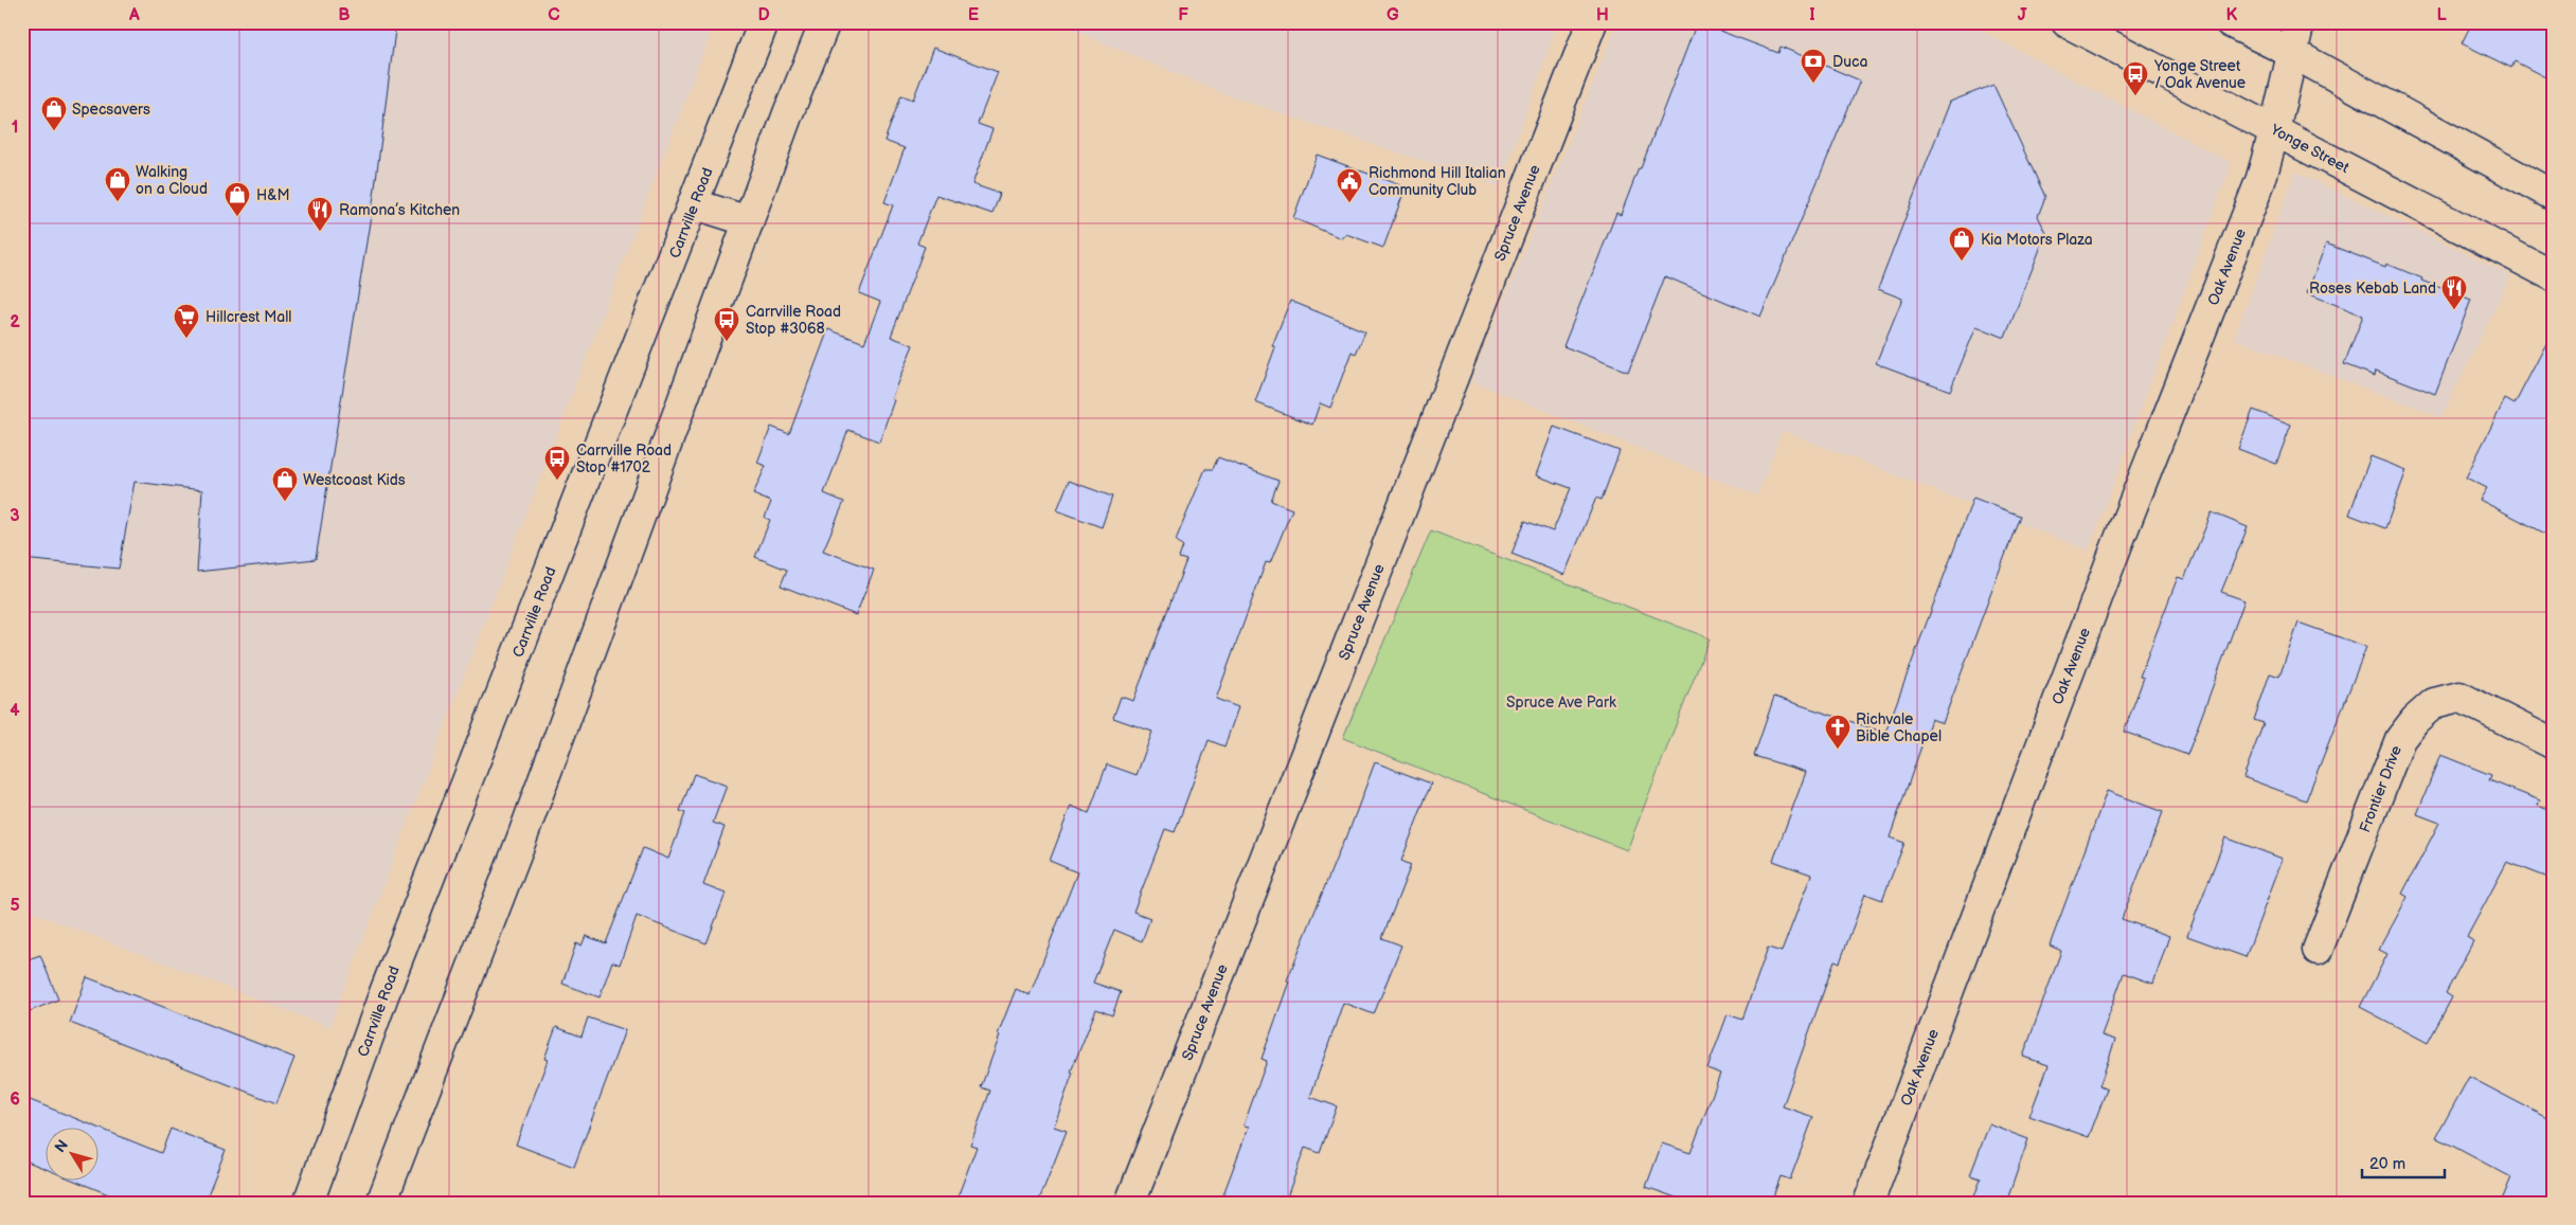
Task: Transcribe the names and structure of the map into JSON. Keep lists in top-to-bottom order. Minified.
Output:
{"streets":{"main road":["Yonge Street","Carrville Road","Spruce Avenue","Oak Avenue","Frontier Drive"]},"crossings":[["Yonge Street","Oak Avenue"]],"parks":["Spruce Ave Park"],"places":{"bank":["Duca"],"bus stop":["Yonge Street / Oak Avenue","Carrville Road Stop #3068","Carrville Road Stop #1702"],"shop":["Specsavers","Walking on a Cloud","H&M","Kia Motors Plaza","Westcoast Kids"],"public building":["Richmond Hill Italian Community Club"],"restaurant":["Ramona’s Kitchen","Roses Kebab Land"],"supermarket":["Hillcrest Mall"],"church":["Richvale Bible Chapel"]},"scale_bar":"20 m","north":"top left","grid":{"columns":["A","B","C","D","E","F","G","H","I","J","K","L"],"rows":["1","2","3","4","5","6"]}}
